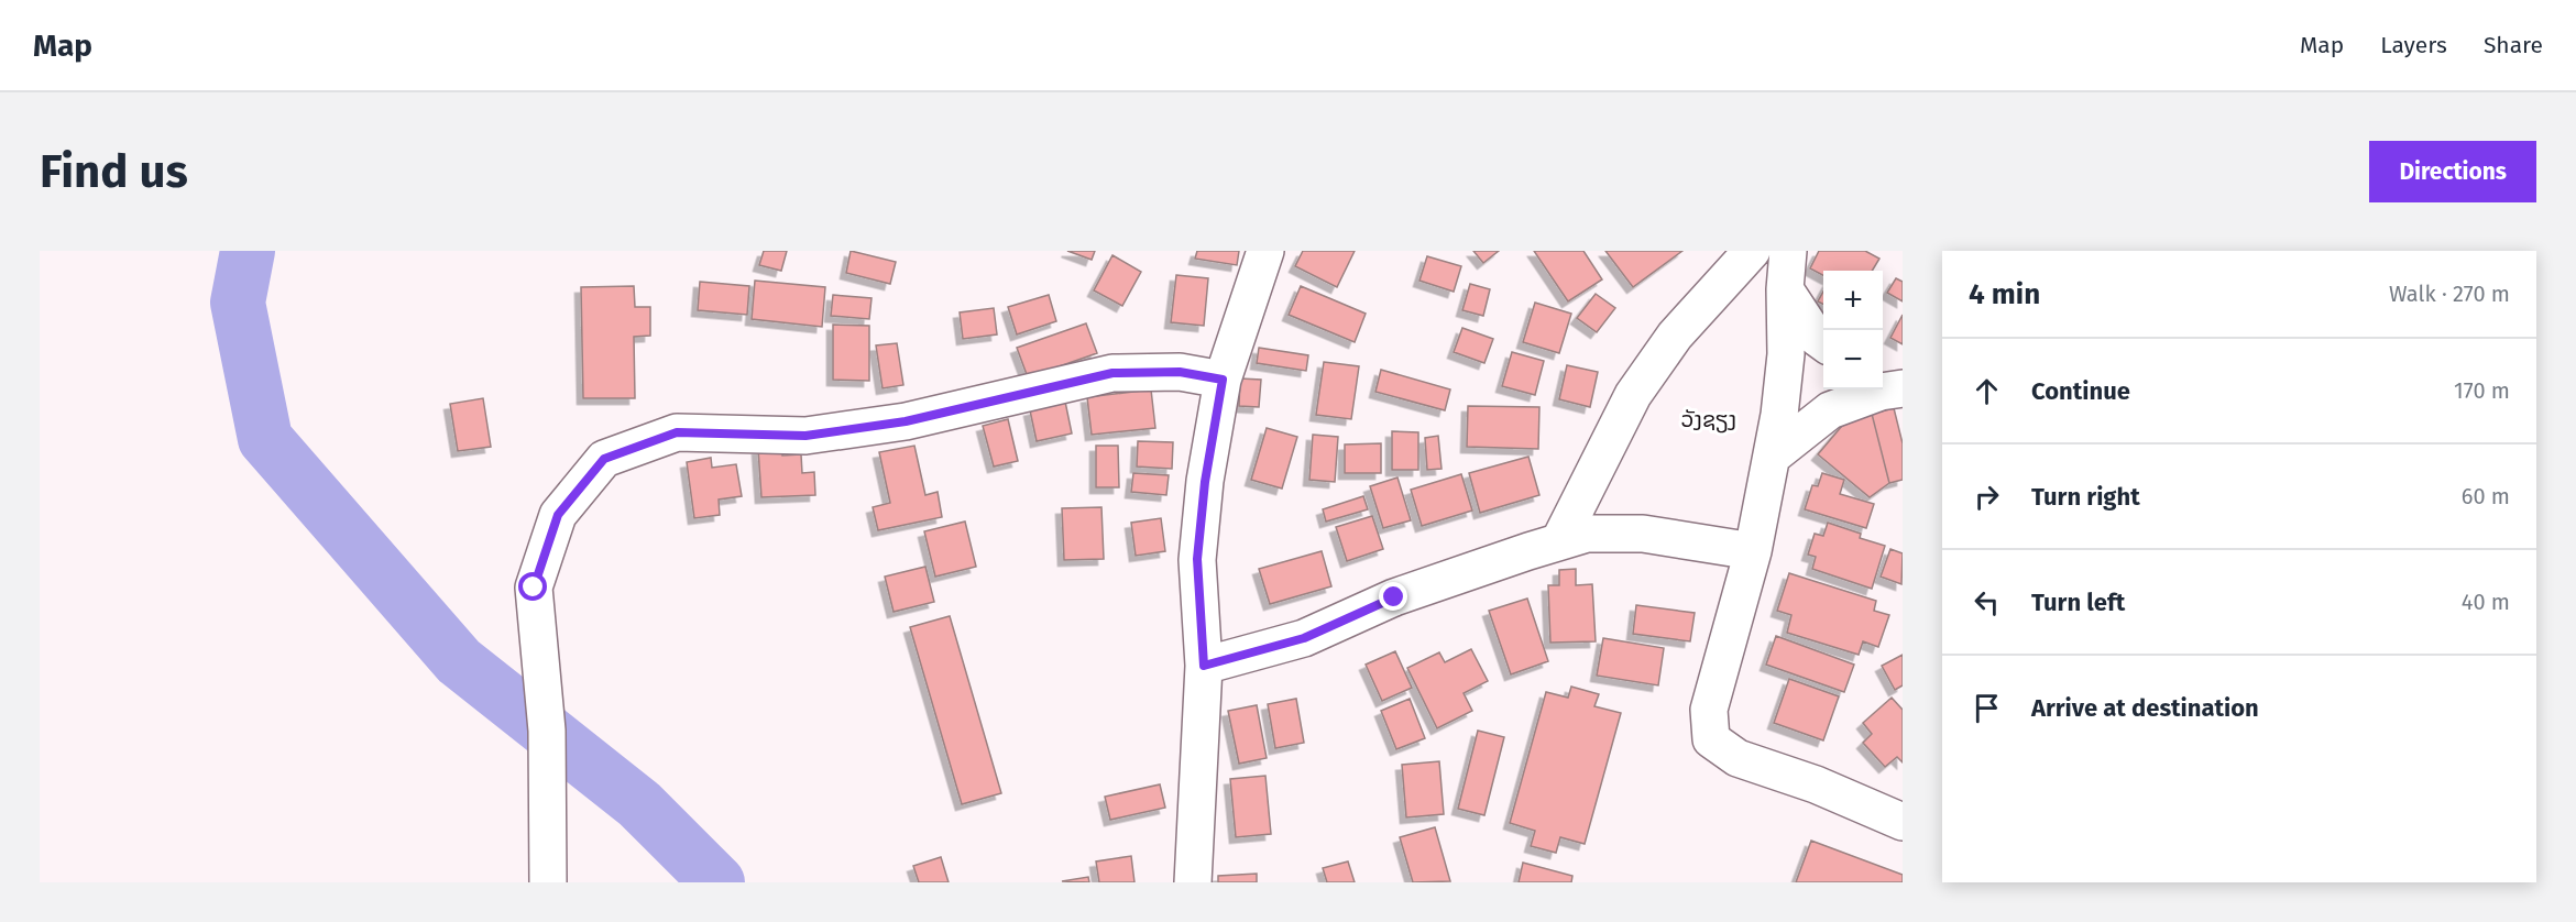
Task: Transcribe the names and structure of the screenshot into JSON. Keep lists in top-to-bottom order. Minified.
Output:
{"districts":["ວັງຊຽງ"],"page":{"header":"Map","nav":["Map","Layers","Share"],"buttons":"Directions","title":"Find us","heading":["4 min","Walk · 270 m"],"map_buttons":["+","−"],"list":[["Continue","170 m"],["Turn right","60 m"],["Turn left","40 m"],"Arrive at destination"]}}
